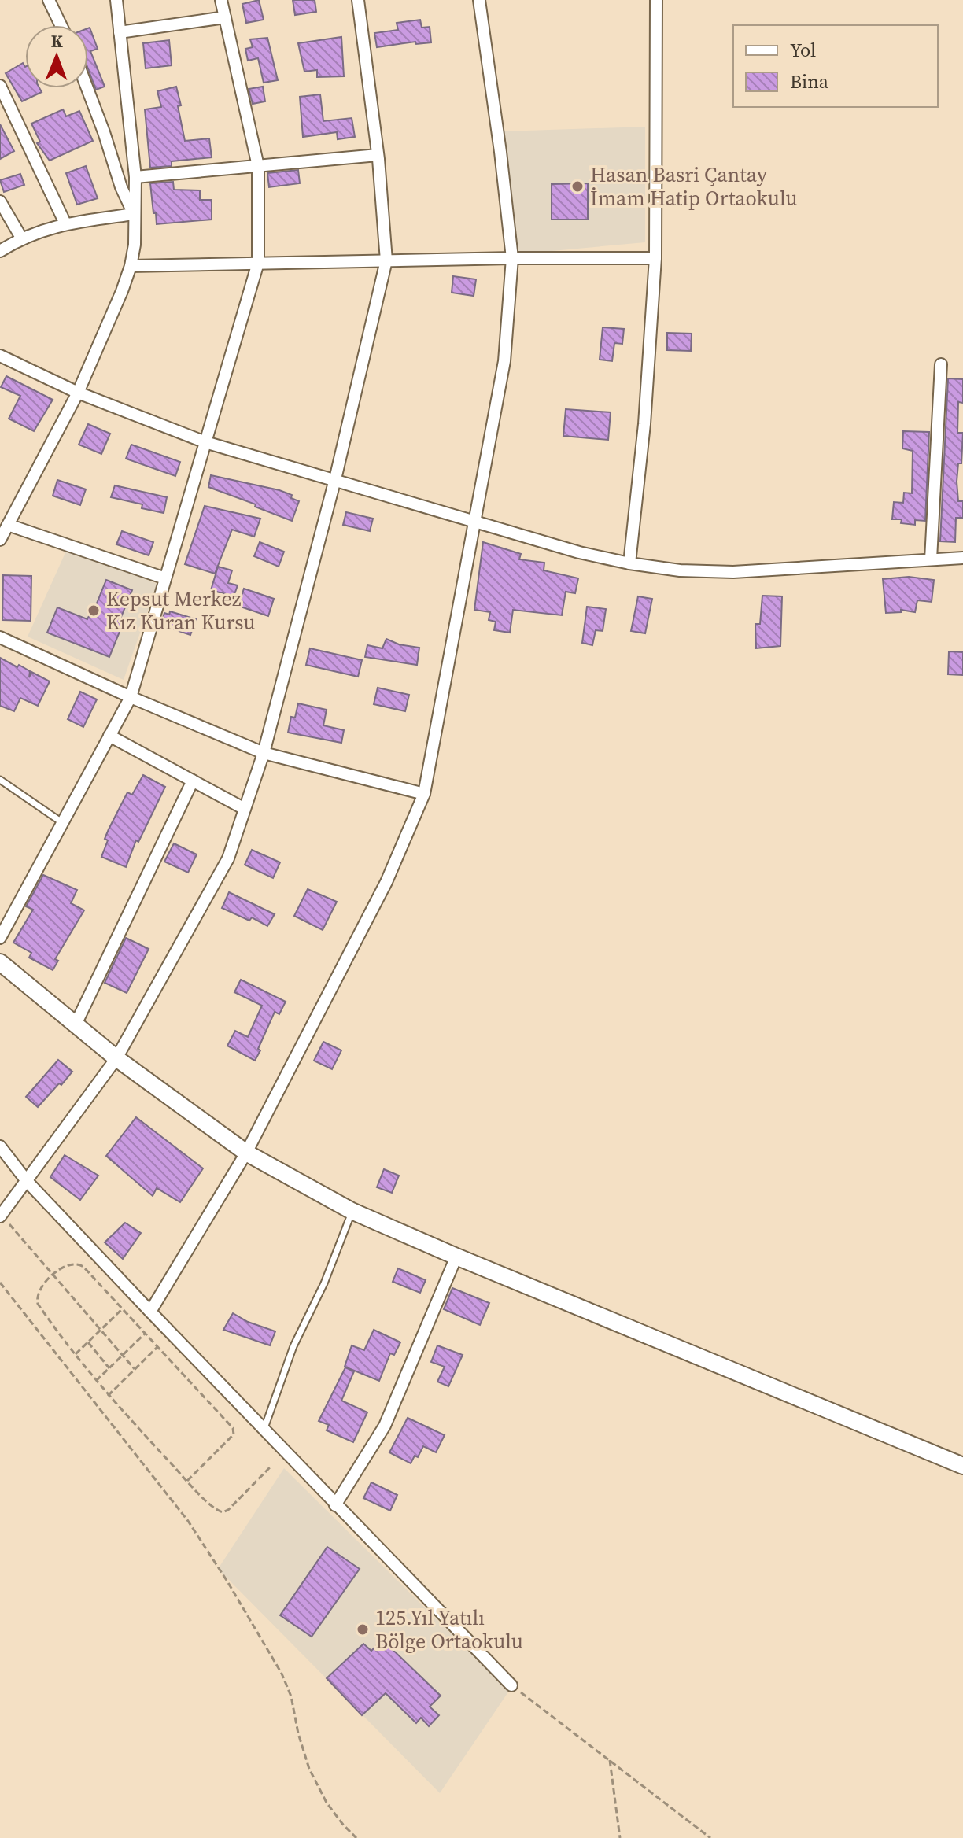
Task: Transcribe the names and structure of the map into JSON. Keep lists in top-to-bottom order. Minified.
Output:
{"places":["Hasan Basri Çantay İmam Hatip Ortaokulu","Kepsut Merkez Kız Kuran Kursu","125.Yıl Yatılı Bölge Ortaokulu"],"legend":["Yol","Bina"],"north":"top"}
